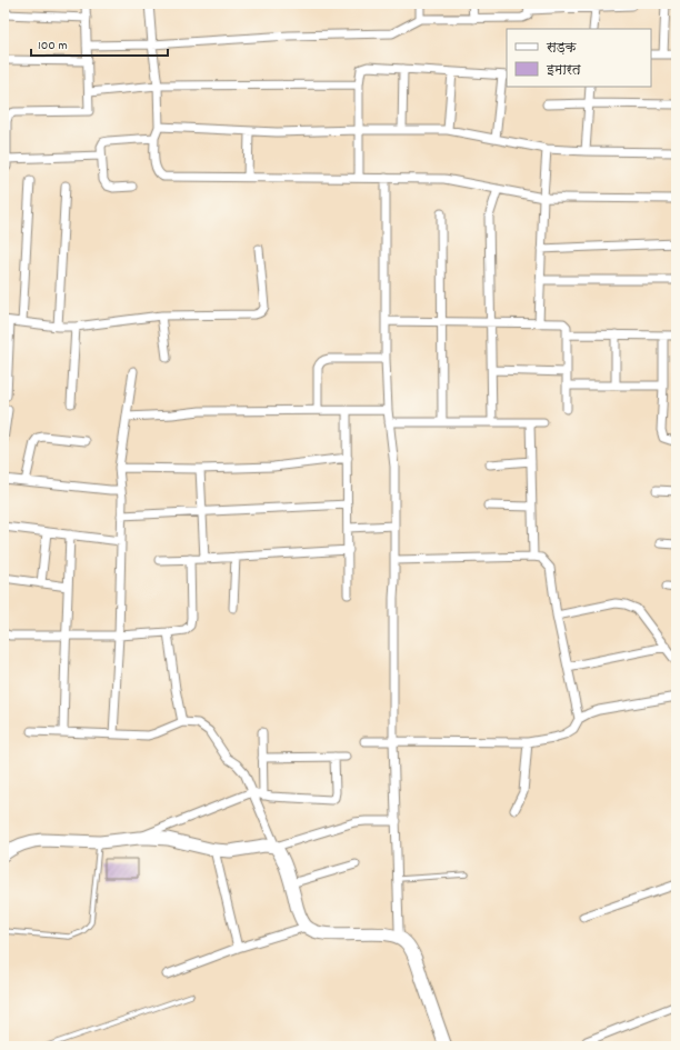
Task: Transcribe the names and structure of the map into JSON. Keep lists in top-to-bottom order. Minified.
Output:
{"legend":["सड़क","इमारत"],"scale_bar":"100 m"}
